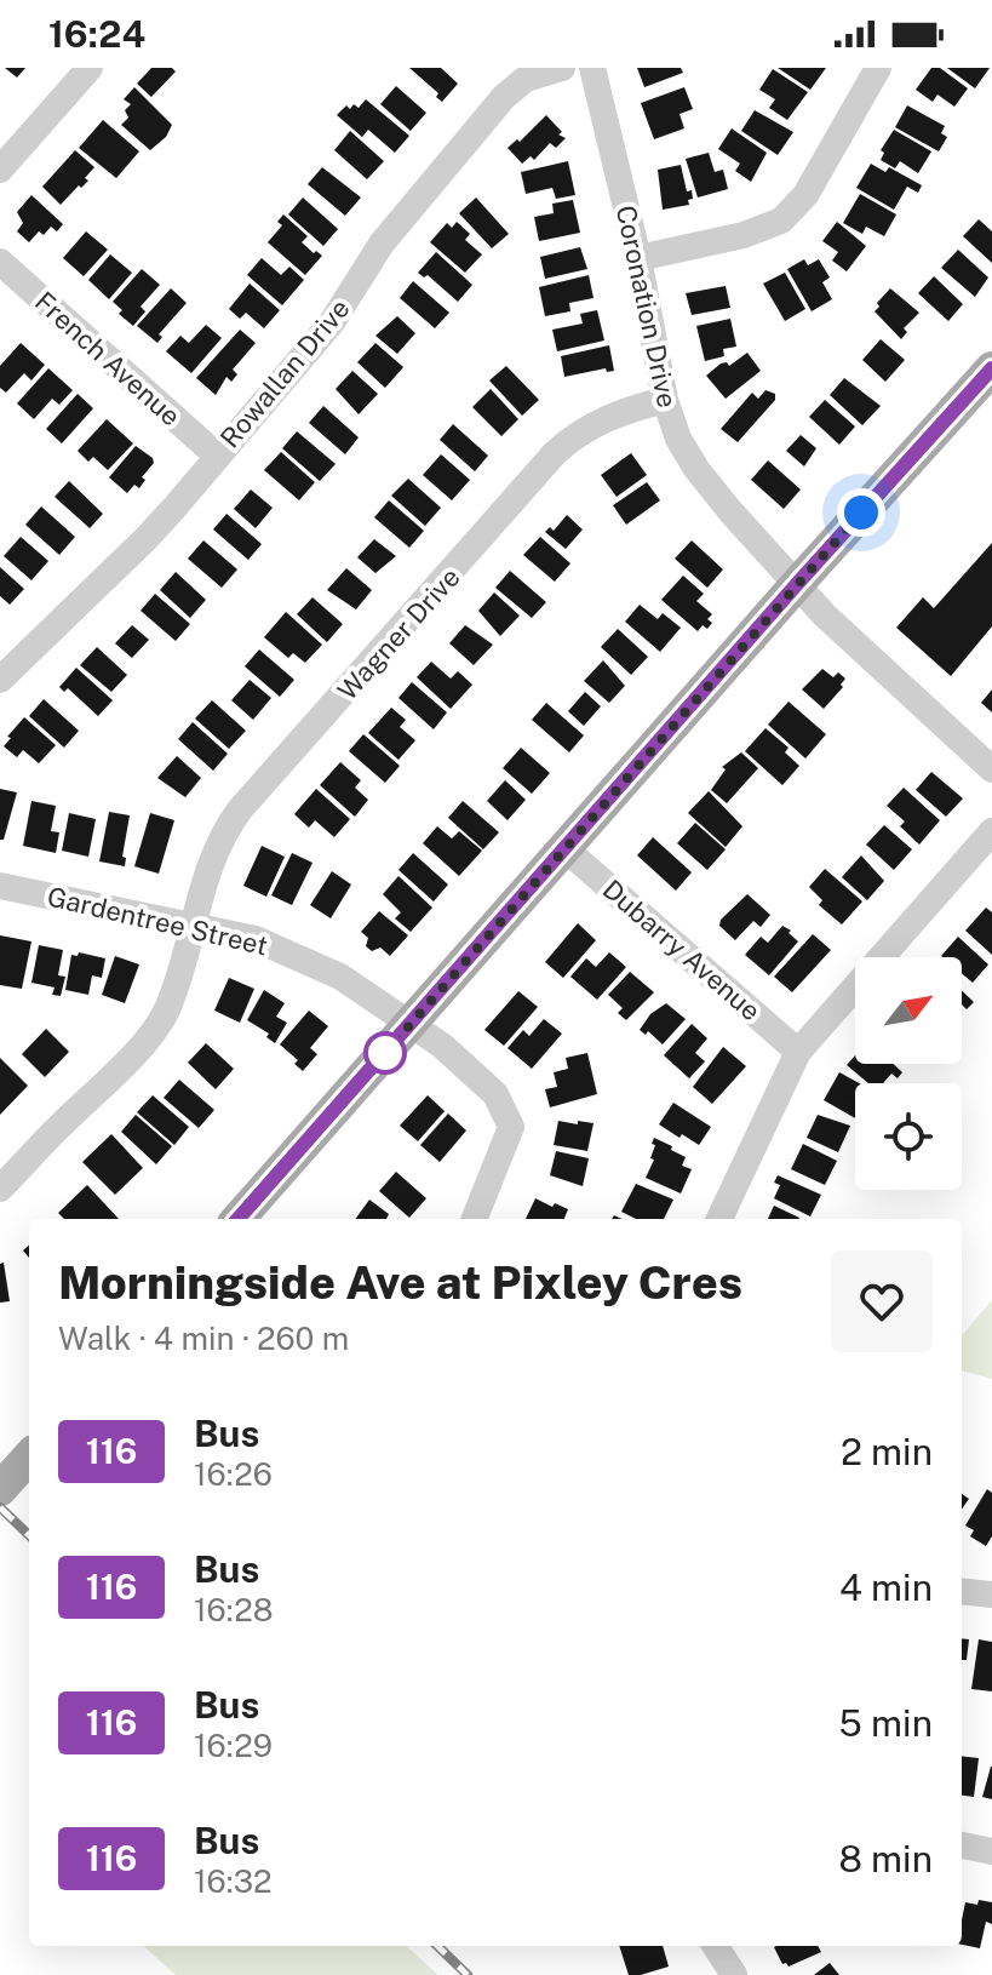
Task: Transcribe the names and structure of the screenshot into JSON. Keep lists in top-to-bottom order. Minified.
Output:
{"streets":{"street":["Coronation Drive","French Avenue","Rowallan Drive","Wagner Drive","Gardentree Street","Dubarry Avenue"]},"crossings":[["Coronation Drive","Wagner Drive"],["French Avenue","Rowallan Drive"],["Wagner Drive","Gardentree Street"]],"lines":["bus line 116"],"north":"top right","page":{"status":"16:24","heading":["Morningside Ave at Pixley Cres","Walk · 4 min · 260 m"],"list":[{"mark":"116","name":"Bus","note":"16:26","value":"2 min"},{"mark":"116","name":"Bus","note":"16:28","value":"4 min"},{"mark":"116","name":"Bus","note":"16:29","value":"5 min"},{"mark":"116","name":"Bus","note":"16:32","value":"8 min"}]}}
